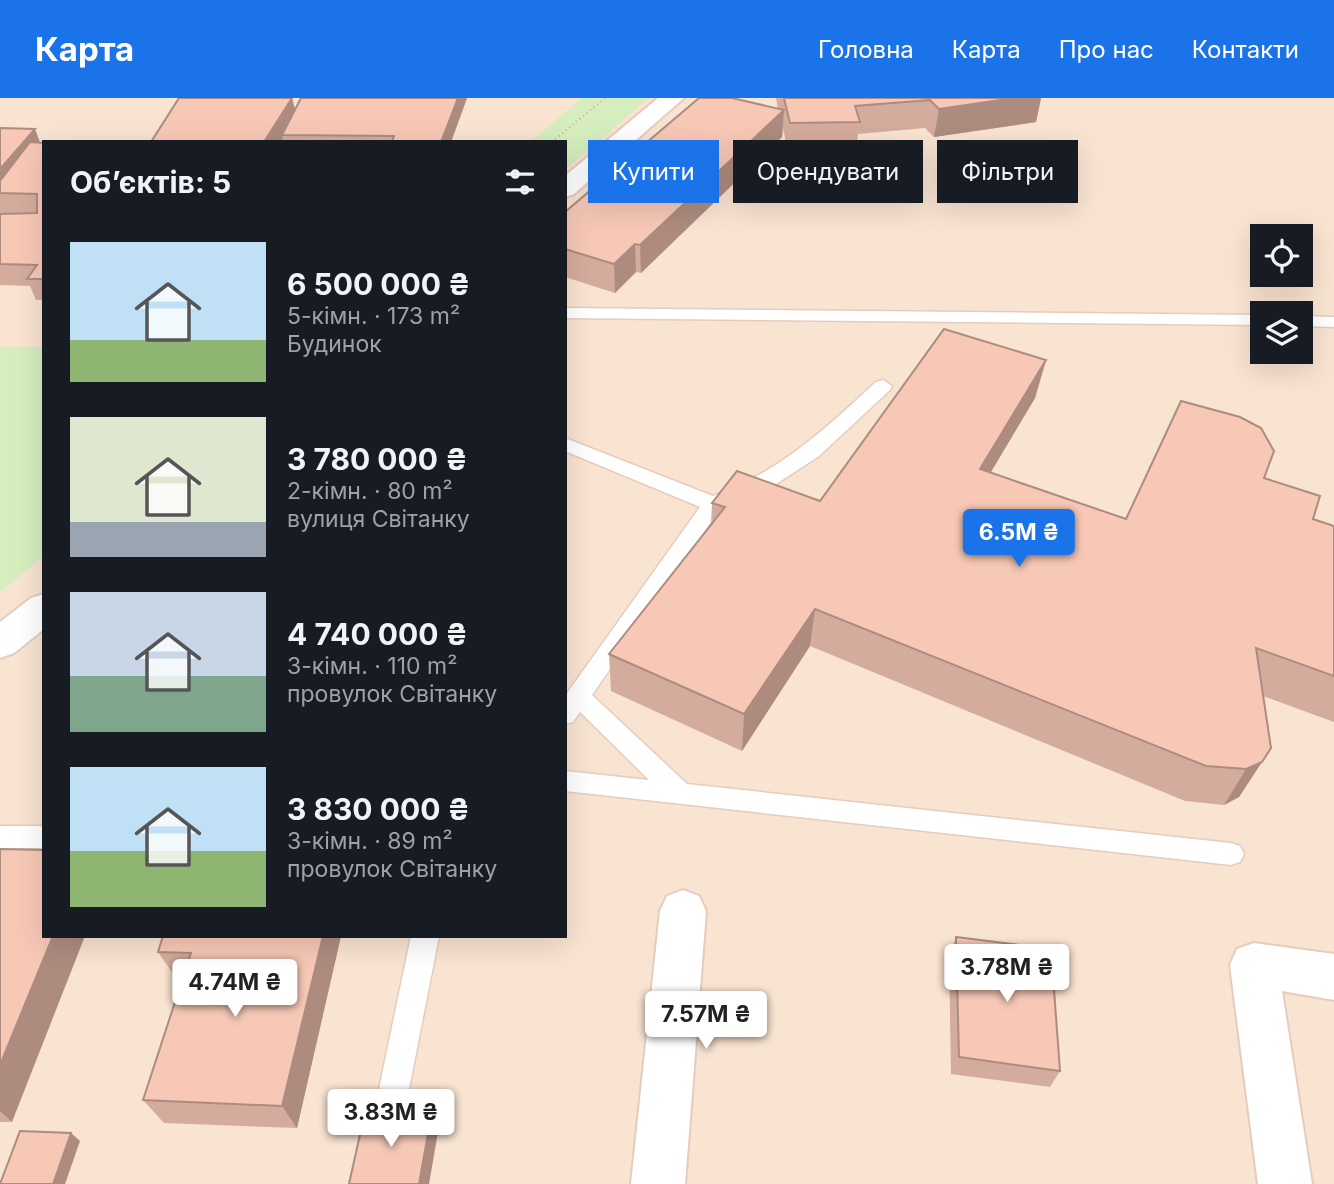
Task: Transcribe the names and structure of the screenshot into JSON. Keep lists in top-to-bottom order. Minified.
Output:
{"page":{"header":"Карта","nav":["Головна","Карта","Про нас","Контакти"],"chip":["Купити","Орендувати","Фільтри"],"heading":"Об’єктів: 5","list":[{"name":"6 500 000 ₴","note":"5-кімн. · 173 m² · Будинок"},{"name":"3 780 000 ₴","note":"2-кімн. · 80 m² · вулиця Світанку"},{"name":"4 740 000 ₴","note":"3-кімн. · 110 m² · провулок Світанку"},{"name":"3 830 000 ₴","note":"3-кімн. · 89 m² · провулок Світанку"}],"price":["6.5M ₴","3.78M ₴","4.74M ₴","7.57M ₴","3.83M ₴"]}}
